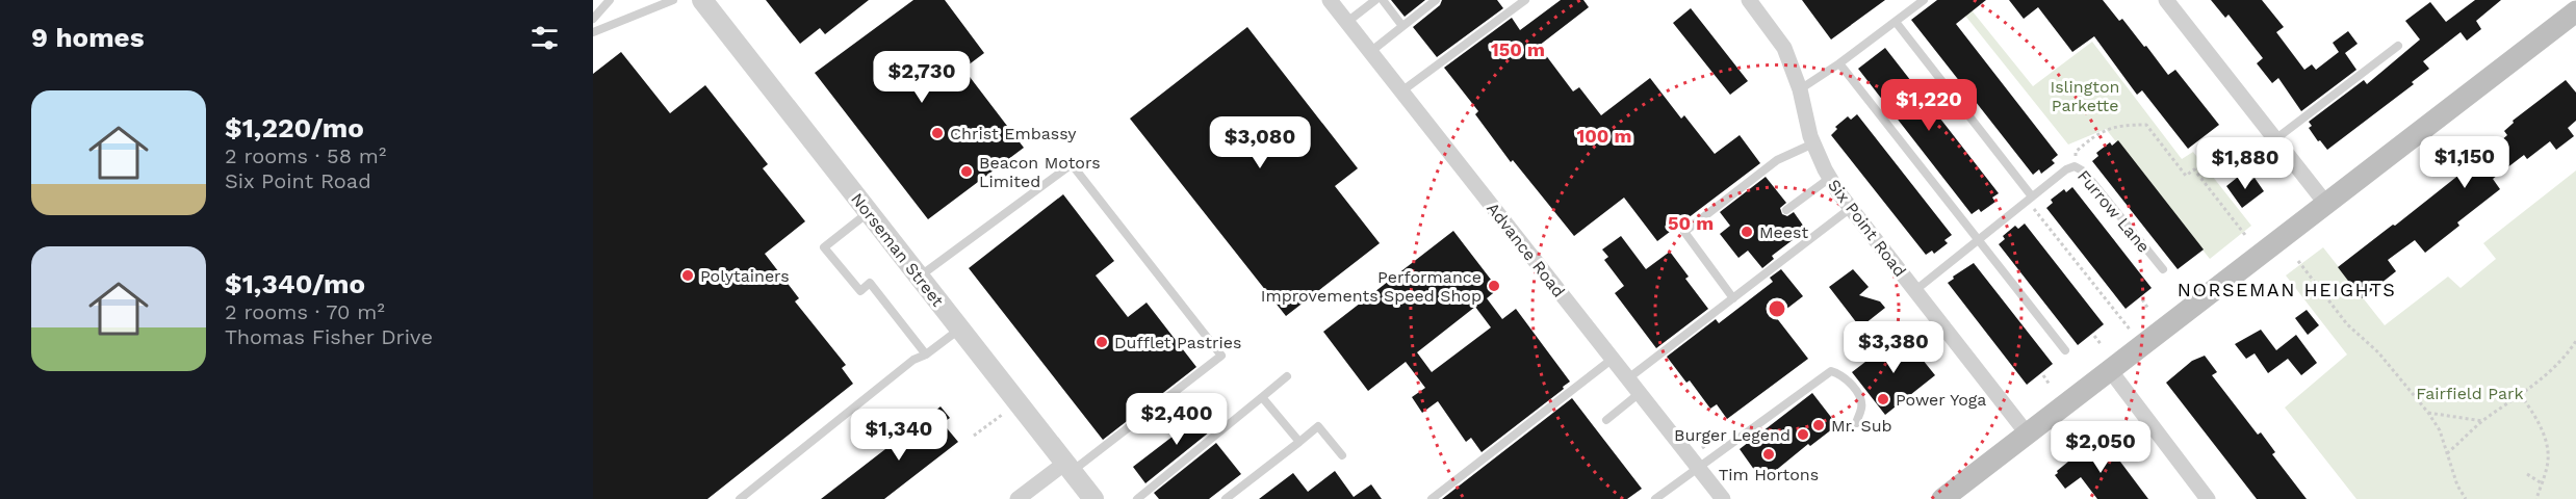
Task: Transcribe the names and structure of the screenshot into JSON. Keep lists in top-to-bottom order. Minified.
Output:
{"streets":{"street":["Six Point Road","Norseman Street","Advance Road"],"lane":["Furrow Lane"]},"crossings":[["Furrow Lane","Six Point Road"]],"districts":["NORSEMAN HEIGHTS"],"parks":["Islington Parkette","Fairfield Park"],"places":["Christ Embassy","Beacon Motors Limited","Meest","Polytainers","Performance Improvements Speed Shop","Dufflet Pastries","Power Yoga","Mr. Sub","Burger Legend","Tim Hortons"],"page":{"heading":"9 homes","price":["$2,730","$1,220","$3,080","$1,150","$1,880","$3,380","$2,400","$1,340","$2,050"],"list":[{"name":"$1,220/mo","note":"2 rooms · 58 m² · Six Point Road"},{"name":"$1,340/mo","note":"2 rooms · 70 m² · Thomas Fisher Drive"}]},"rings":["150 m","100 m","50 m"]}
